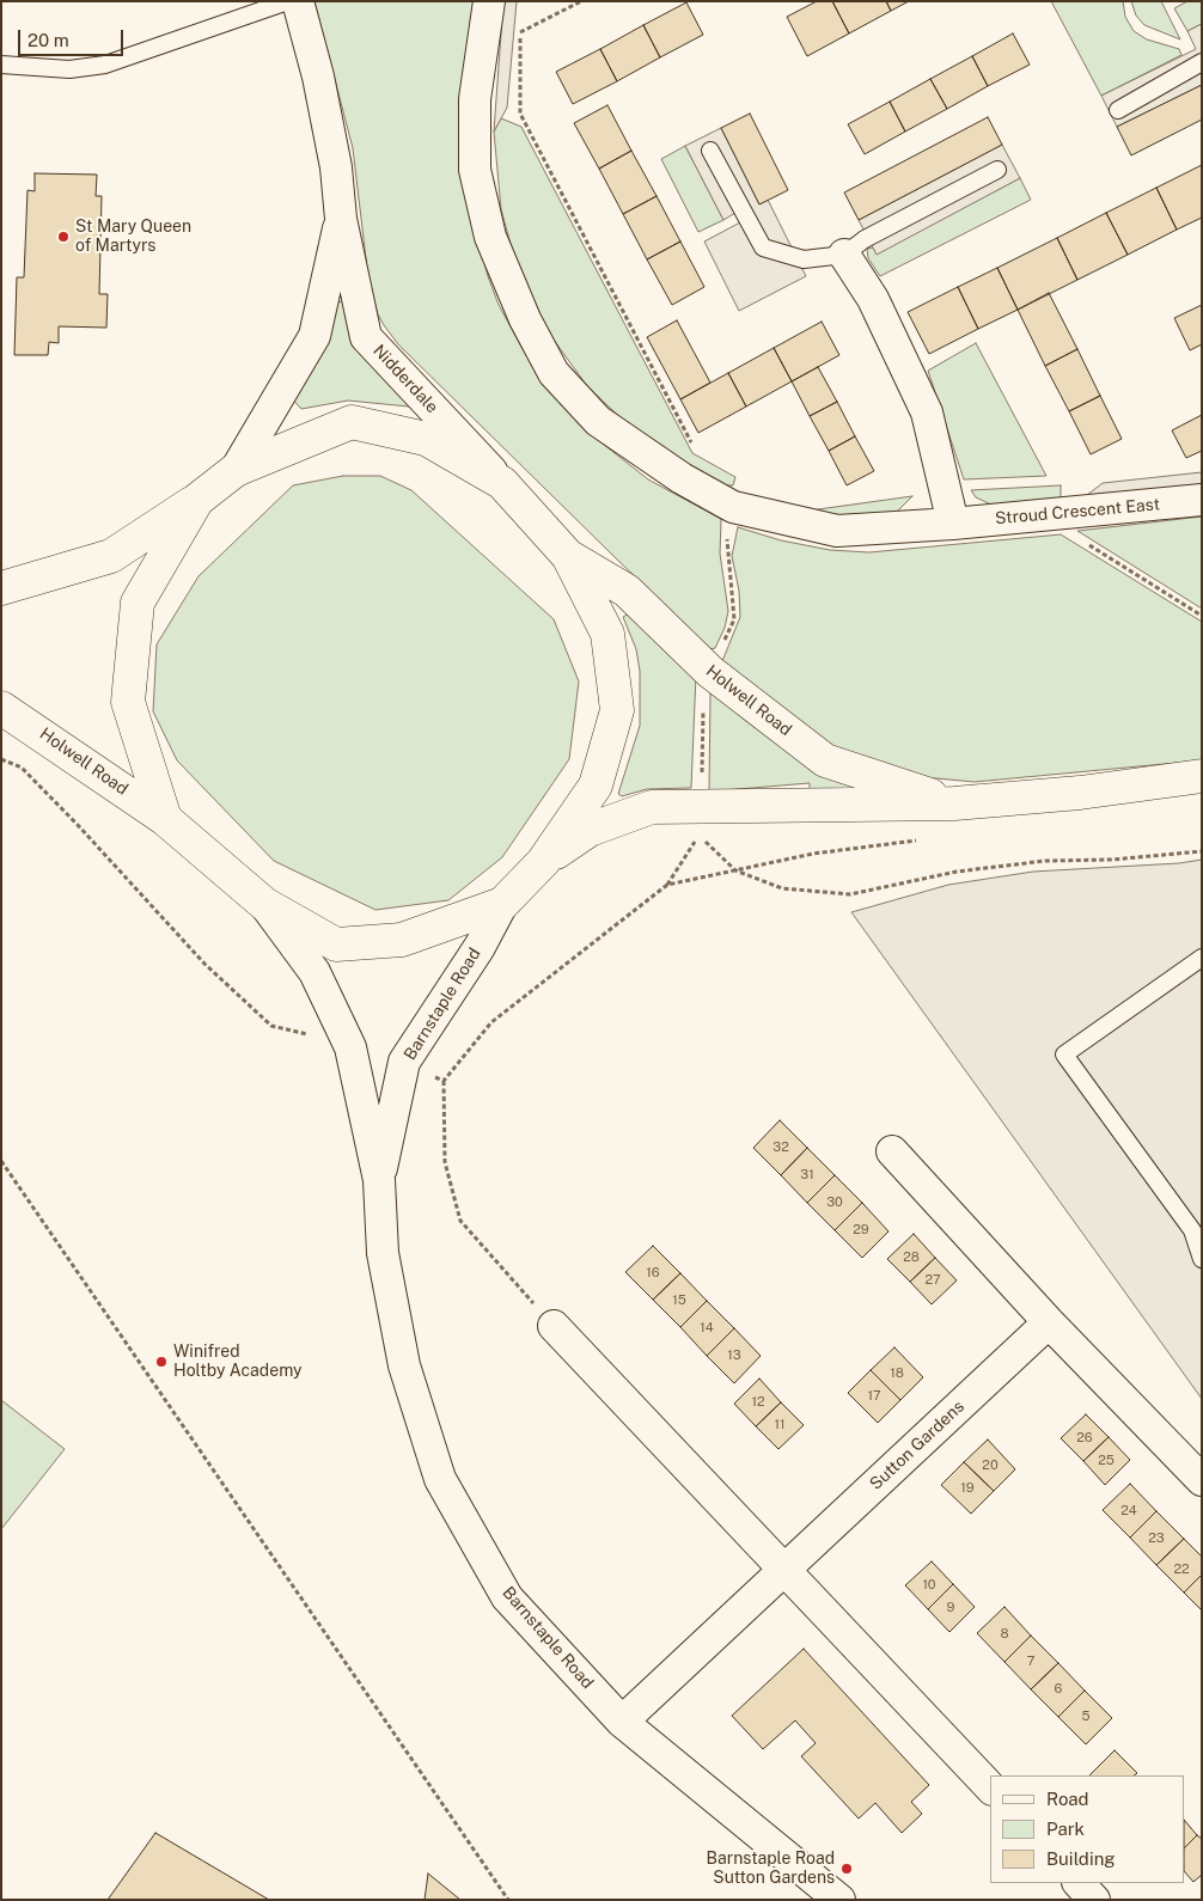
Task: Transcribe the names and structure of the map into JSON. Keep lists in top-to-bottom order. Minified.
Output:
{"streets":{"street":["Nidderdale","Stroud Crescent East","Holwell Road","Barnstaple Road","Sutton Gardens"]},"crossings":[["Holwell Road","Barnstaple Road"],["Barnstaple Road","Sutton Gardens"]],"places":["St Mary Queen of Martyrs","Winifred Holtby Academy","Barnstaple Road Sutton Gardens"],"house_numbers":["32","31","30","29","28","16","27","15","14","13","18","17","12","11","26","25","20","19","24","23","22","10","9","8","7","6","5"],"legend":["Road","Park","Building"],"scale_bar":"20 m"}
